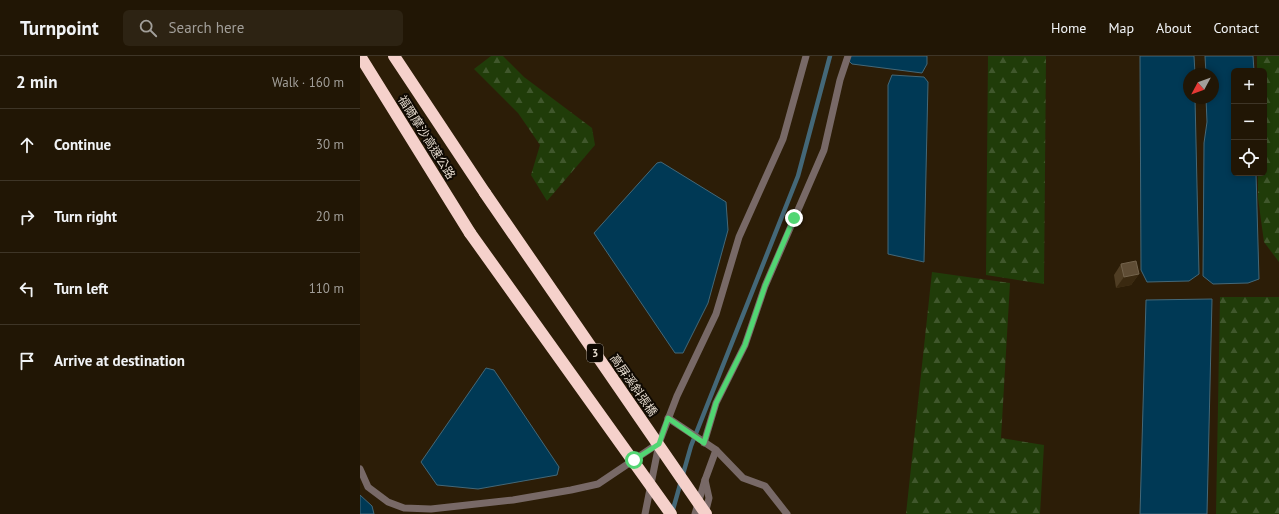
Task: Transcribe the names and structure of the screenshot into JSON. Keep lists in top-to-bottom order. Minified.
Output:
{"streets":{"highway":["福爾摩沙高速公路","3","高屏溪斜張橋"]},"crossings":[["福爾摩沙高速公路","高屏溪斜張橋"]],"north":"bottom left","page":{"header":"Turnpoint","search":"Search here","nav":["Home","Map","About","Contact"],"heading":["2 min","Walk · 160 m"],"map_buttons":["+","−"],"list":[["Continue","30 m"],["Turn right","20 m"],["Turn left","110 m"],"Arrive at destination"]}}
